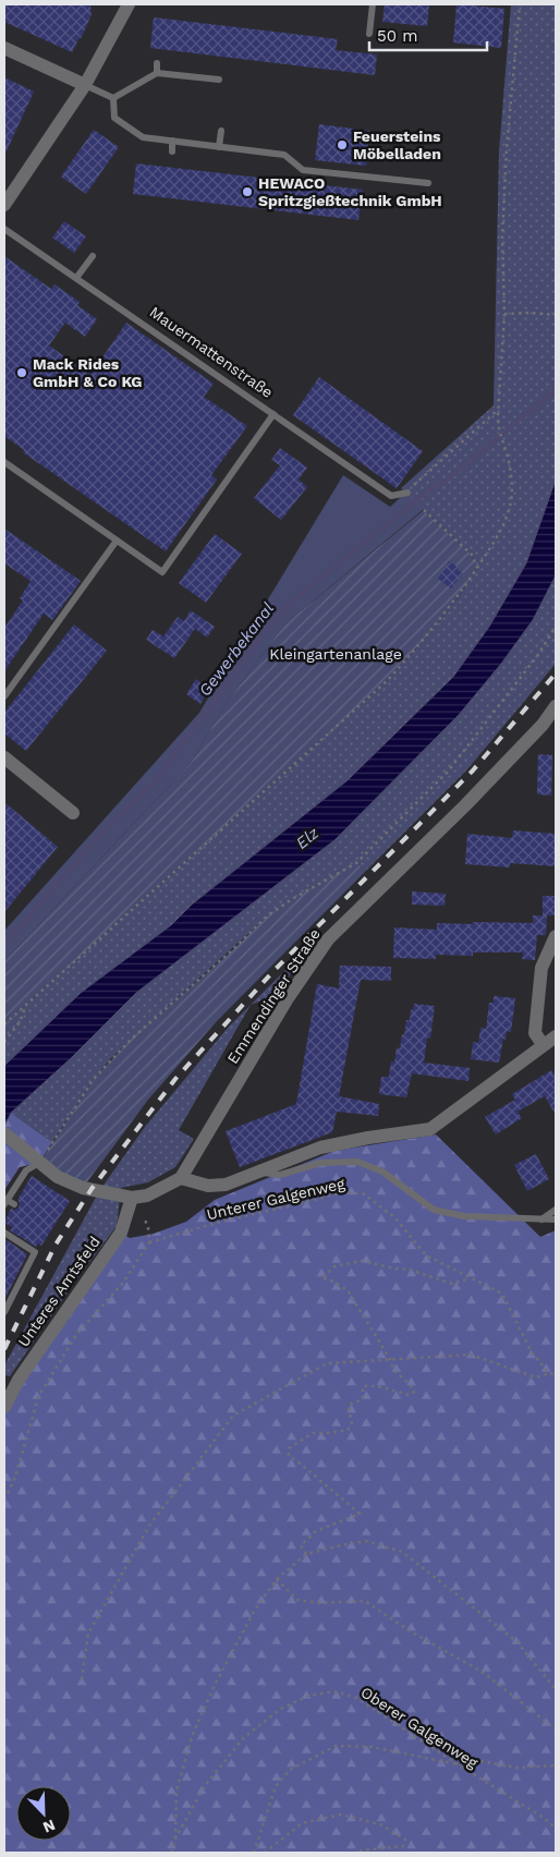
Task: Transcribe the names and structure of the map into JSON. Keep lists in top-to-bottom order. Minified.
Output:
{"streets":{"street":["Emmendinger Straße","Unteres Amtsfeld"],"lane":["Mauermattenstraße"],"path":["Unterer Galgenweg","Oberer Galgenweg"]},"water":["Gewerbekanal","Elz"],"parks":["Kleingartenanlage"],"places":["Feuersteins Möbelladen","HEWACO Spritzgießtechnik GmbH","Mack Rides GmbH & Co KG"],"scale_bar":"50 m","north":"bottom right"}
